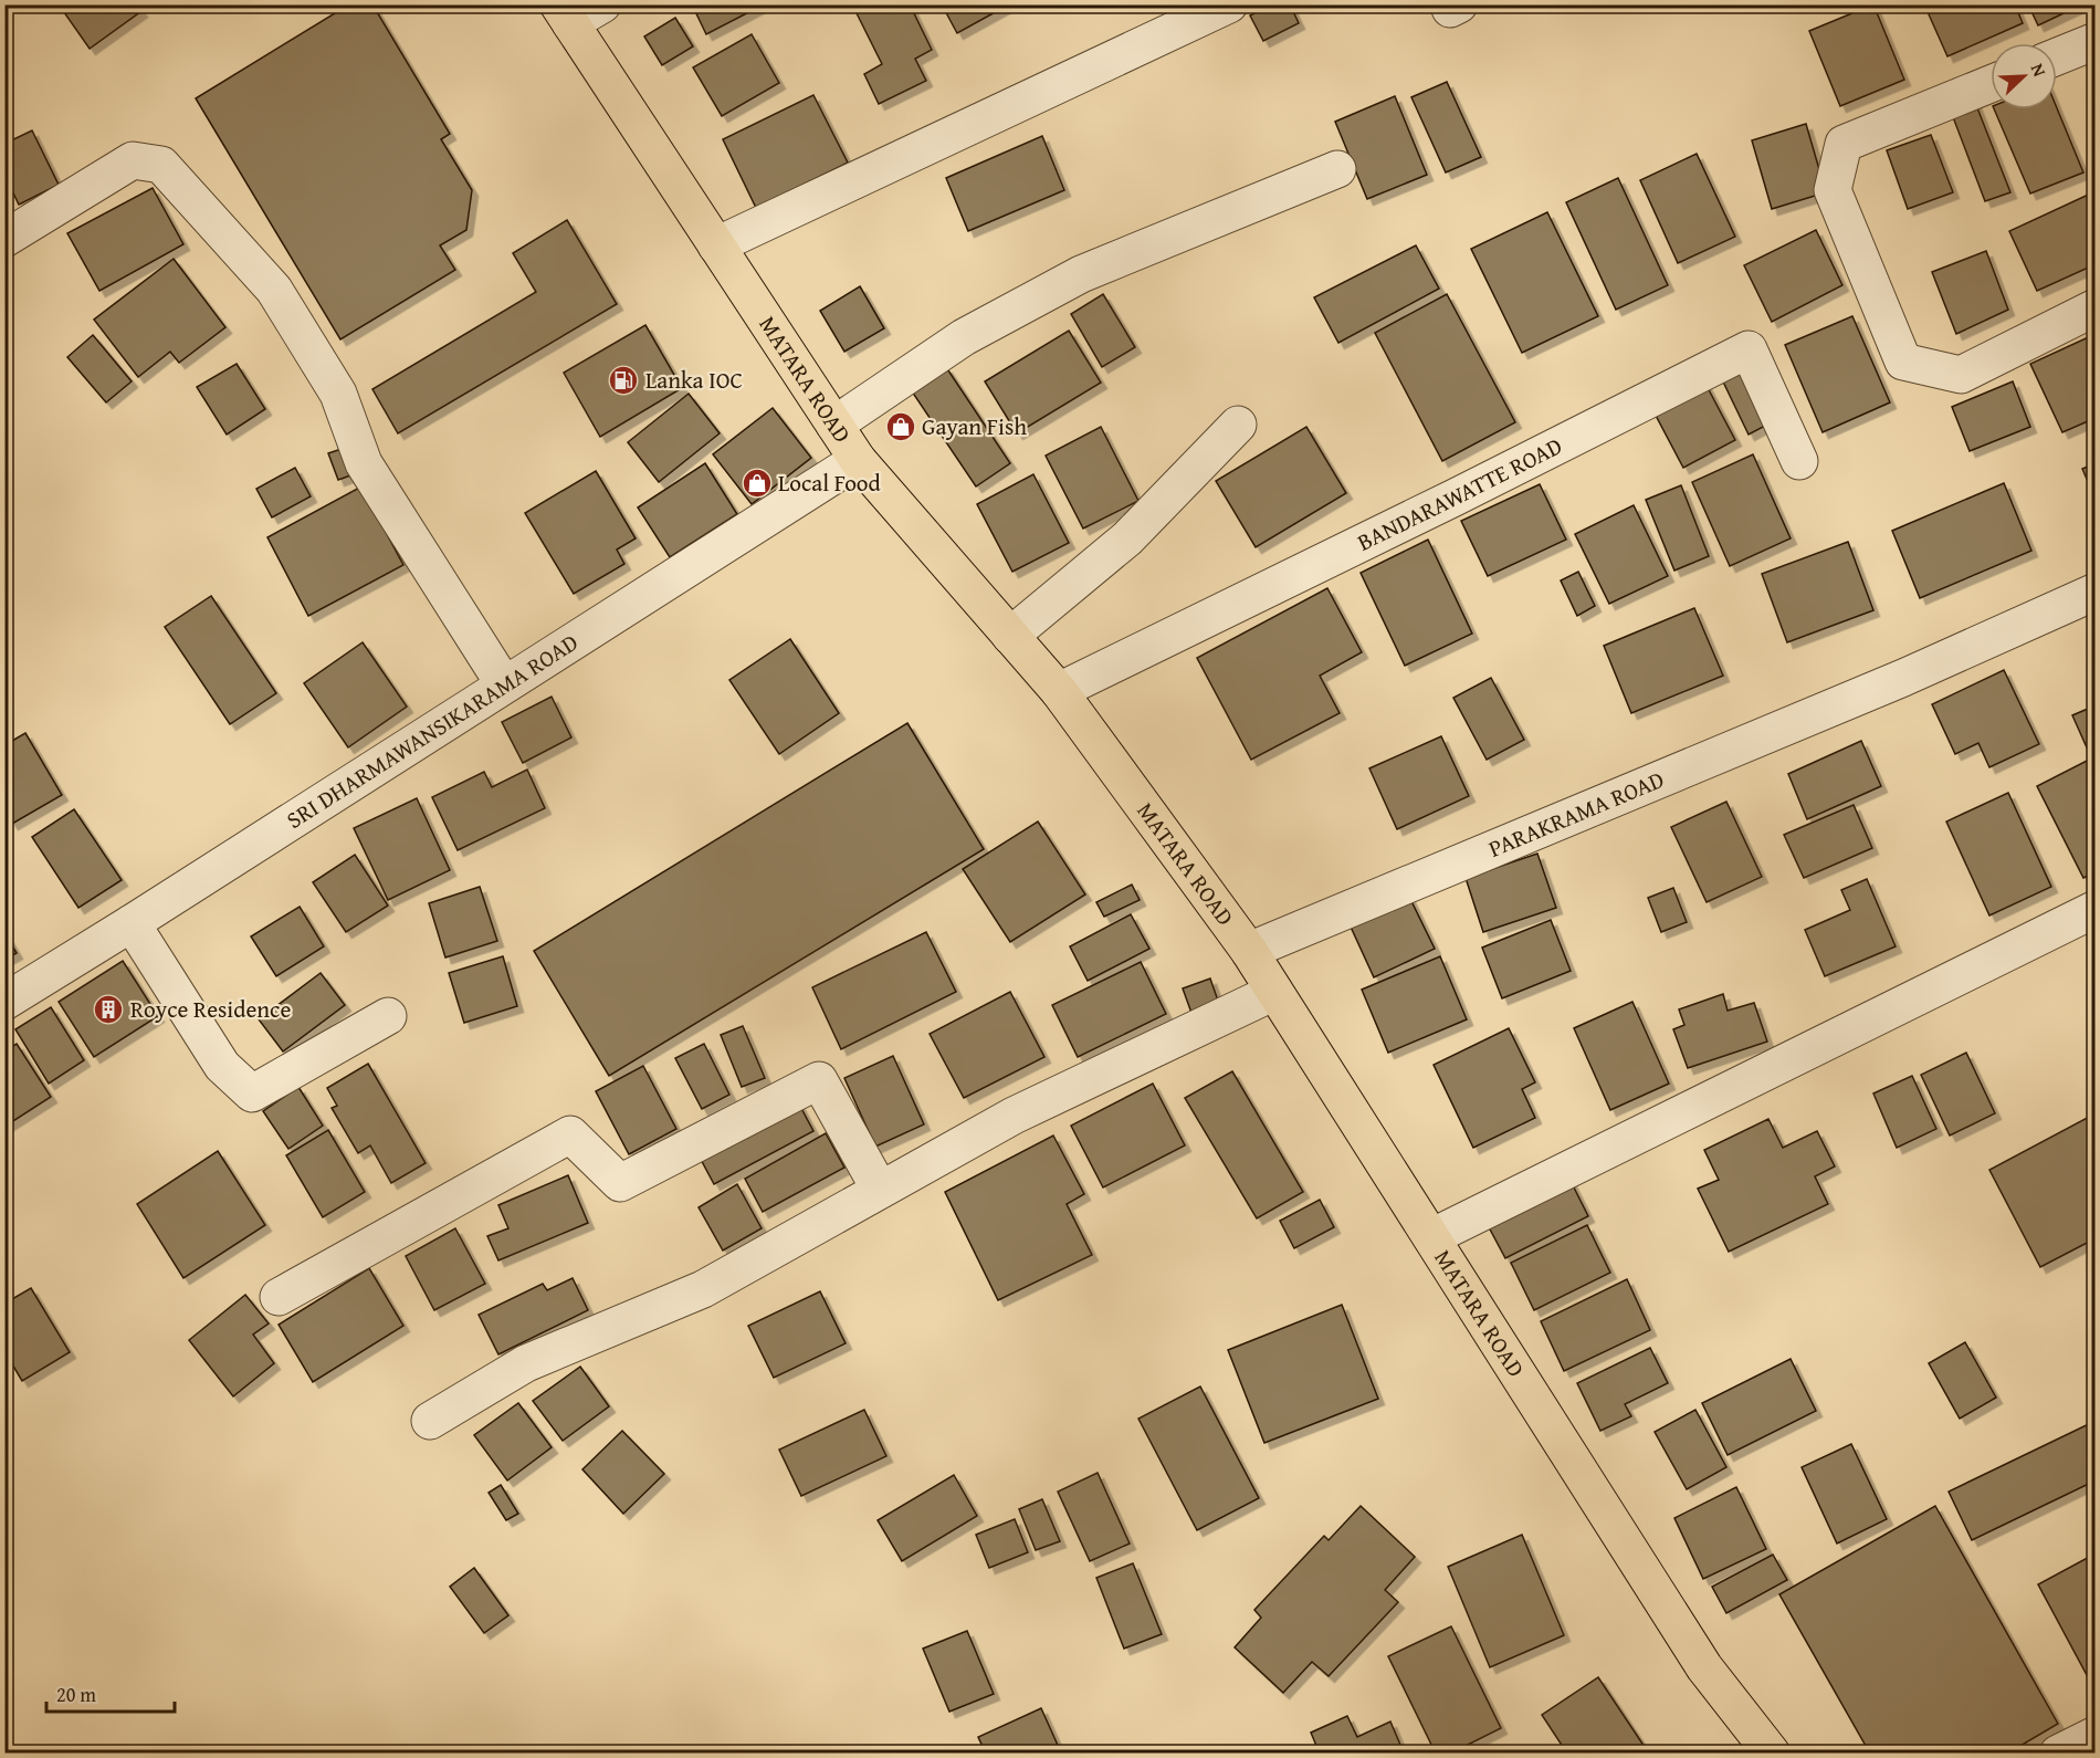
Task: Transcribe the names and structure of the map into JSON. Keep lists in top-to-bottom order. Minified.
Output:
{"streets":{"highway":["MATARA ROAD"],"street":["BANDARAWATTE ROAD","SRI DHARMAWANSIKARAMA ROAD","PARAKRAMA ROAD"]},"crossings":[["MATARA ROAD","BANDARAWATTE ROAD"],["MATARA ROAD","SRI DHARMAWANSIKARAMA ROAD"],["MATARA ROAD","PARAKRAMA ROAD"]],"places":{"fuel station":["Lanka IOC"],"shop":["Gayan Fish","Local Food"],"building":["Royce Residence"]},"scale_bar":"20 m","north":"top right"}
